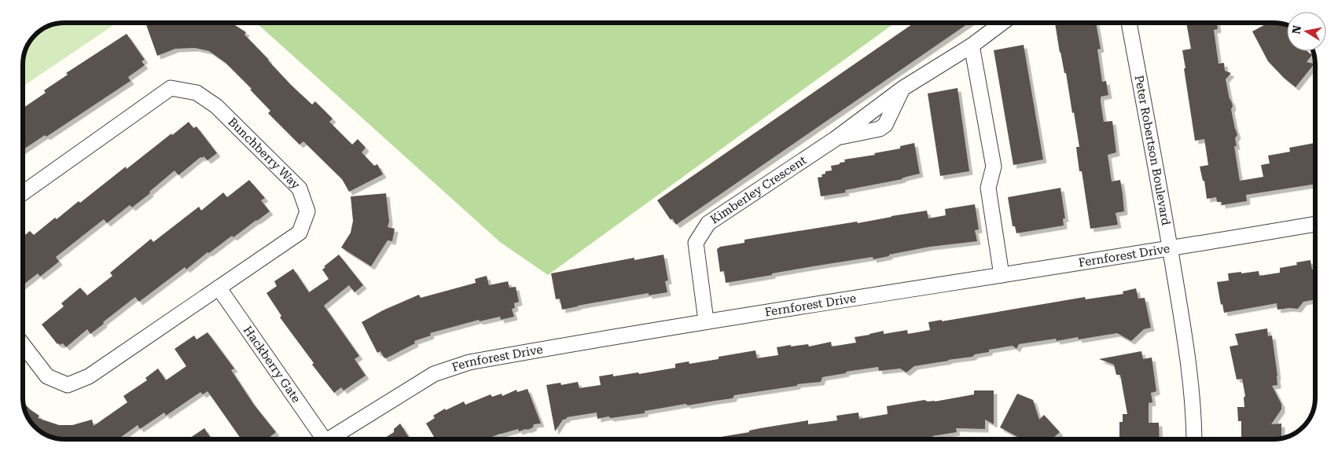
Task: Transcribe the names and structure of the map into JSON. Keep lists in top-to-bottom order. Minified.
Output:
{"streets":{"street":["Peter Robertson Boulevard","Bunchberry Way","Kimberley Crescent","Fernforest Drive","Hackberry Gate"]},"crossings":[["Peter Robertson Boulevard","Fernforest Drive"],["Bunchberry Way","Hackberry Gate"],["Kimberley Crescent","Fernforest Drive"]],"north":"left"}
